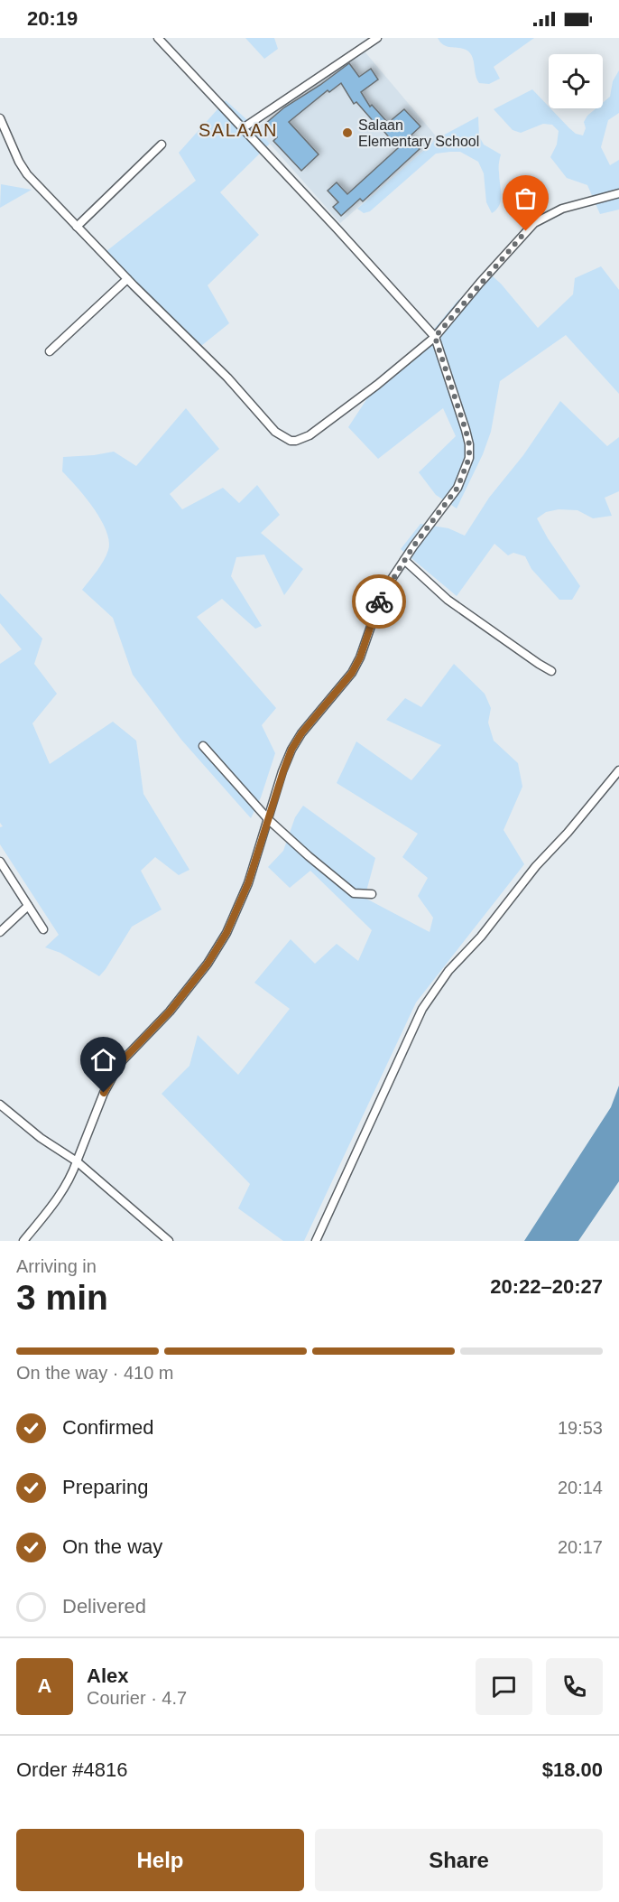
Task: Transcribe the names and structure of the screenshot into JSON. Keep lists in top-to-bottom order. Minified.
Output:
{"districts":["SALAAN"],"places":["Salaan Elementary School"],"page":{"status":"20:19","heading":["3 min","Arriving in","20:22–20:27"],"panel":["Alex","Courier · 4.7","Order #4816","$18.00"],"bar":"On the way · 410 m","list":[["Confirmed","19:53"],["Preparing","20:14"],["On the way","20:17"],"Delivered"],"round":"A","buttons":["Help","Share"]}}
